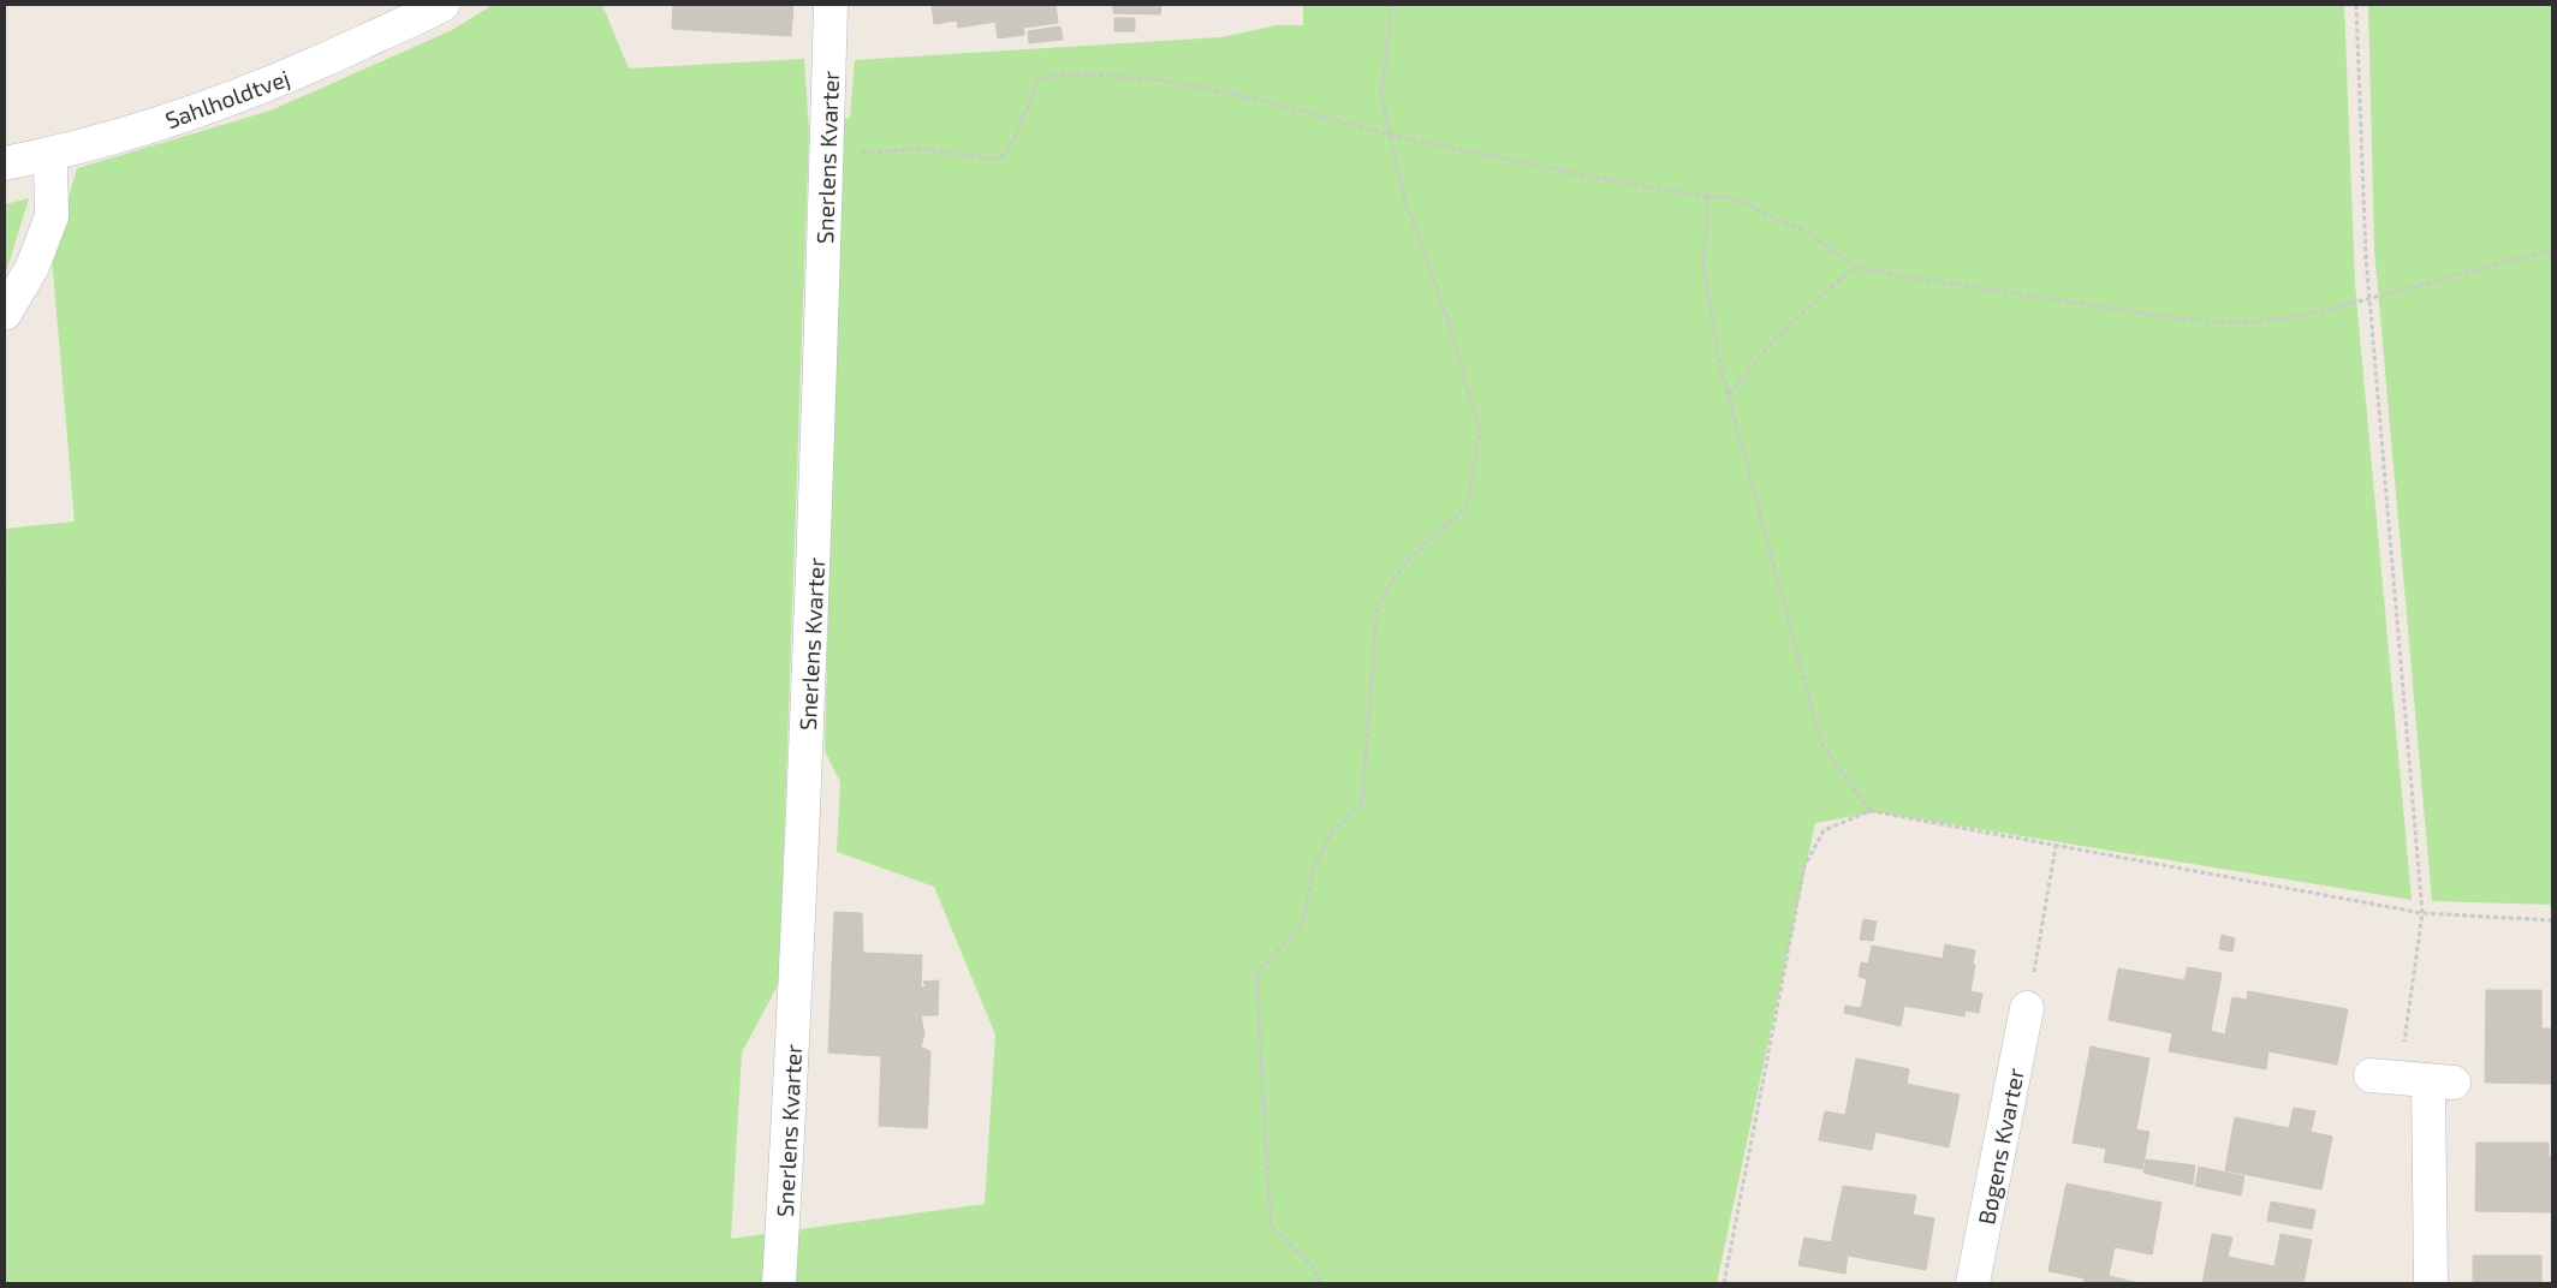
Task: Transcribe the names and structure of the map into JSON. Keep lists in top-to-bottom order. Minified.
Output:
{"streets":{"street":["Sahlholdtvej","Snerlens Kvarter","Bøgens Kvarter"]}}
